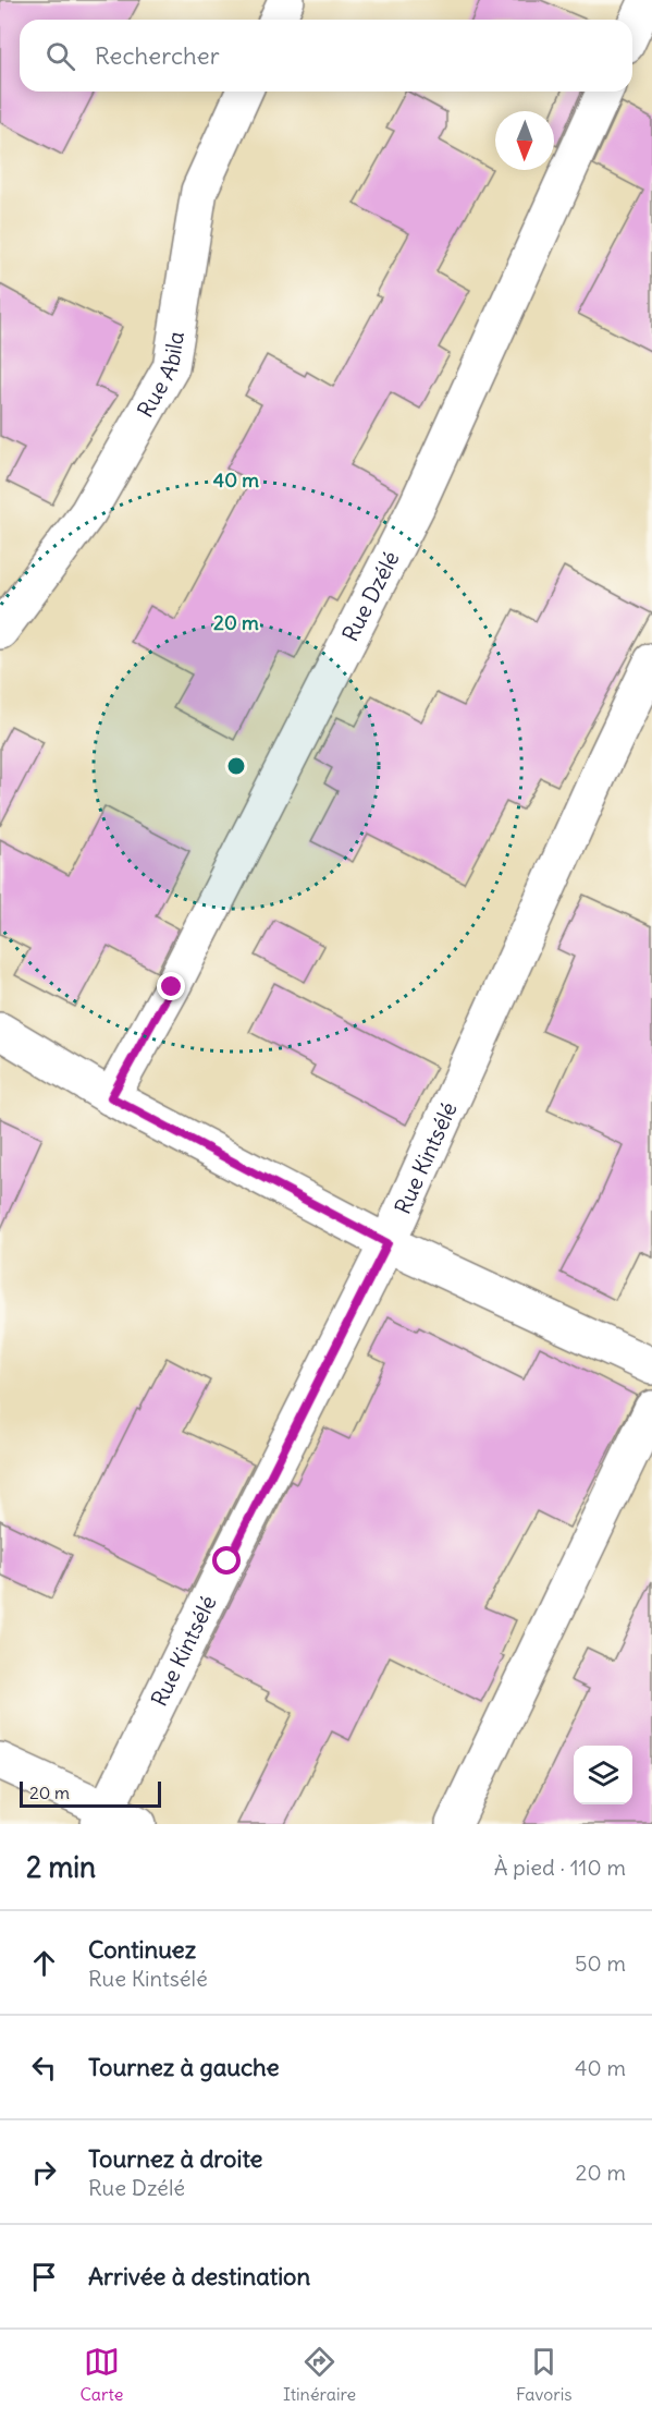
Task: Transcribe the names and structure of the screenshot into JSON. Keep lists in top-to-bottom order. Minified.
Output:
{"streets":{"street":["Rue Abila","Rue Dzélé","Rue Kintsélé"]},"scale_bar":"20 m","north":"bottom","page":{"search":"Rechercher","scale":"20 m","heading":["2 min","À pied · 110 m"],"list":[["Continuez","Rue Kintsélé","50 m"],["Tournez à gauche","40 m"],["Tournez à droite","Rue Dzélé","20 m"],"Arrivée à destination"],"nav":["Carte","Itinéraire","Favoris"]},"rings":["40 m","20 m"]}
